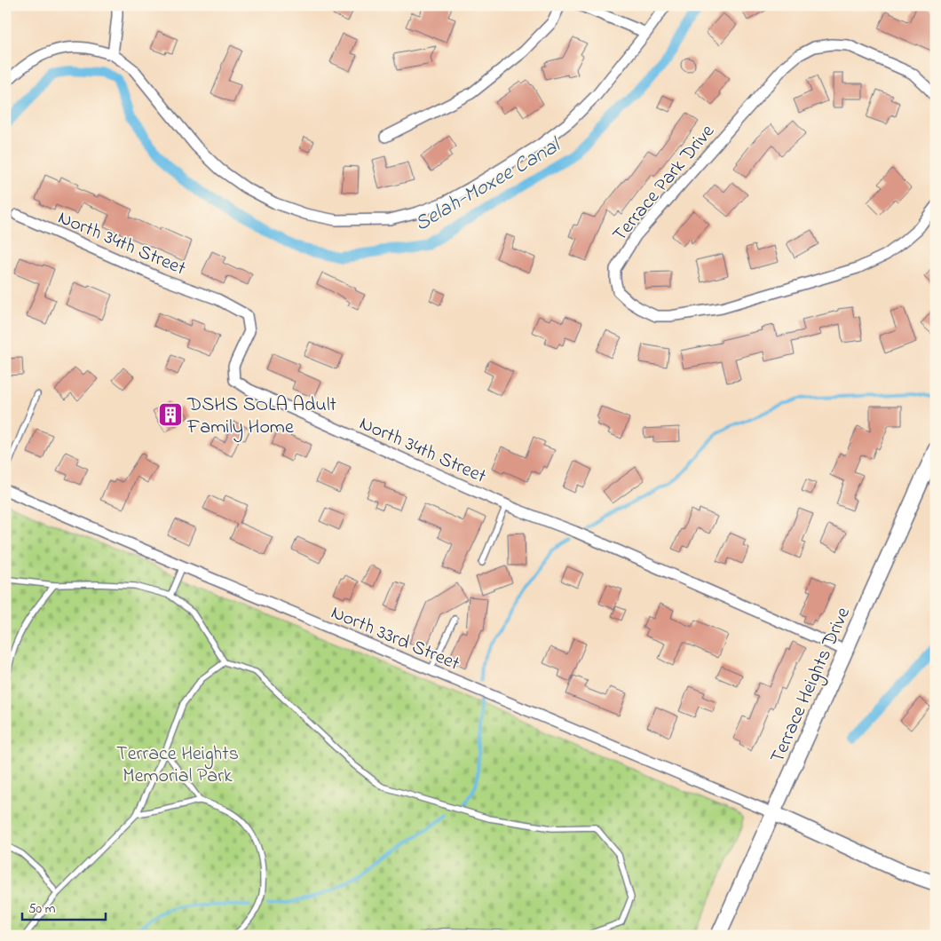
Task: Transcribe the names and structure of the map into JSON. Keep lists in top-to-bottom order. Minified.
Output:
{"streets":{"main road":["Terrace Heights Drive"],"street":["Terrace Park Drive","North 34th Street","North 33rd Street"]},"crossings":[["North 34th Street","Terrace Heights Drive"],["North 33rd Street","Terrace Heights Drive"]],"water":["Selah-Moxee Canal"],"parks":["Terrace Heights Memorial Park"],"places":{"building":["DSHS SOLA Adult Family Home"]},"scale_bar":"50 m"}
